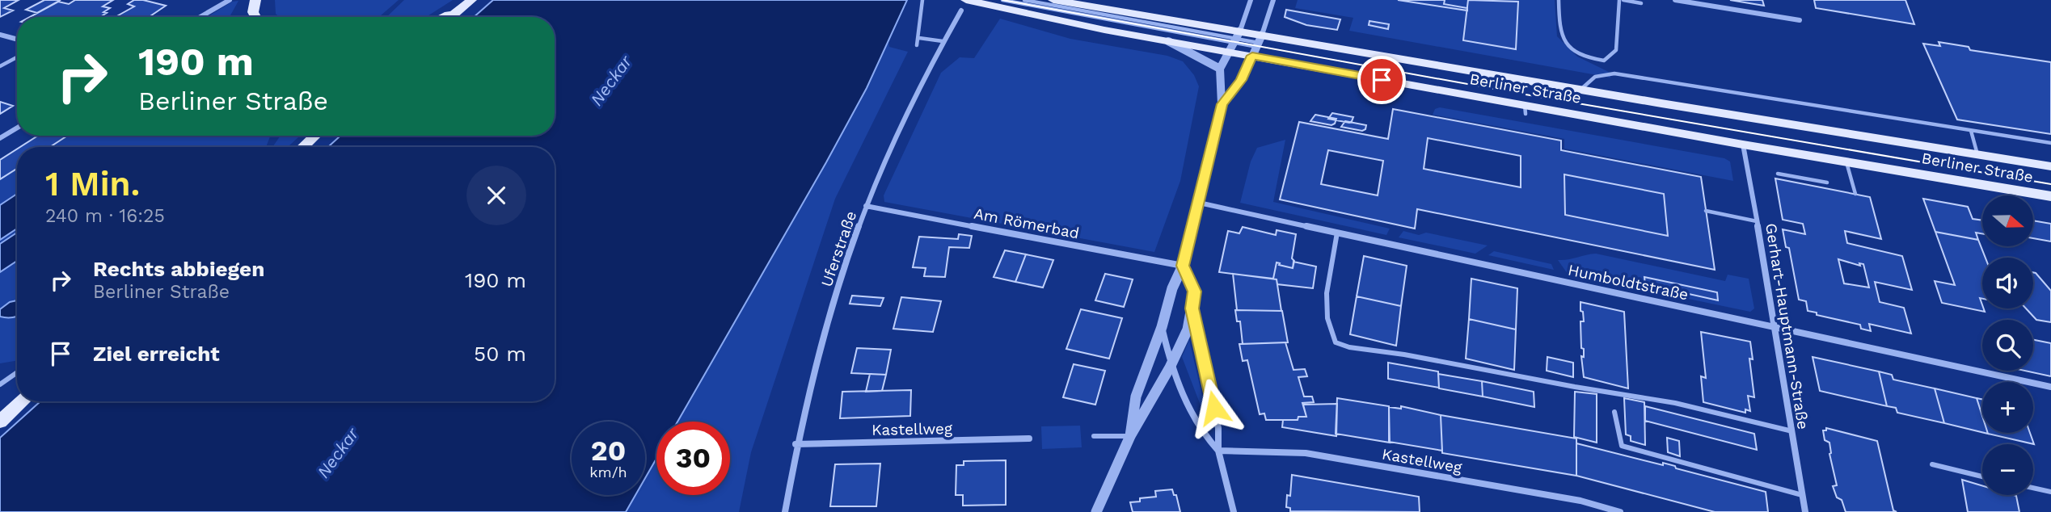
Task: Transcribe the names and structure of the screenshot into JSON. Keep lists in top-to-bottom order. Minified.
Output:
{"streets":{"main road":["Berliner Straße"],"street":["Am Römerbad","Uferstraße","Humboldtstraße","Gerhart-Hauptmann-Straße","Kastellweg"]},"crossings":[["Berliner Straße","Uferstraße"],["Berliner Straße","Gerhart-Hauptmann-Straße"],["Am Römerbad","Uferstraße"],["Uferstraße","Kastellweg"],["Humboldtstraße","Gerhart-Hauptmann-Straße"]],"water":["Neckar"],"north":"right","page":{"turn":["190 m","Berliner Straße"],"heading":["1 Min.","240 m · 16:25"],"map_buttons":["+","−"],"list":[{"name":"Rechts abbiegen","note":"Berliner Straße","value":"190 m"},{"name":"Ziel erreicht","value":"50 m"}],"speed":"20 km/h","limit":"30"}}
